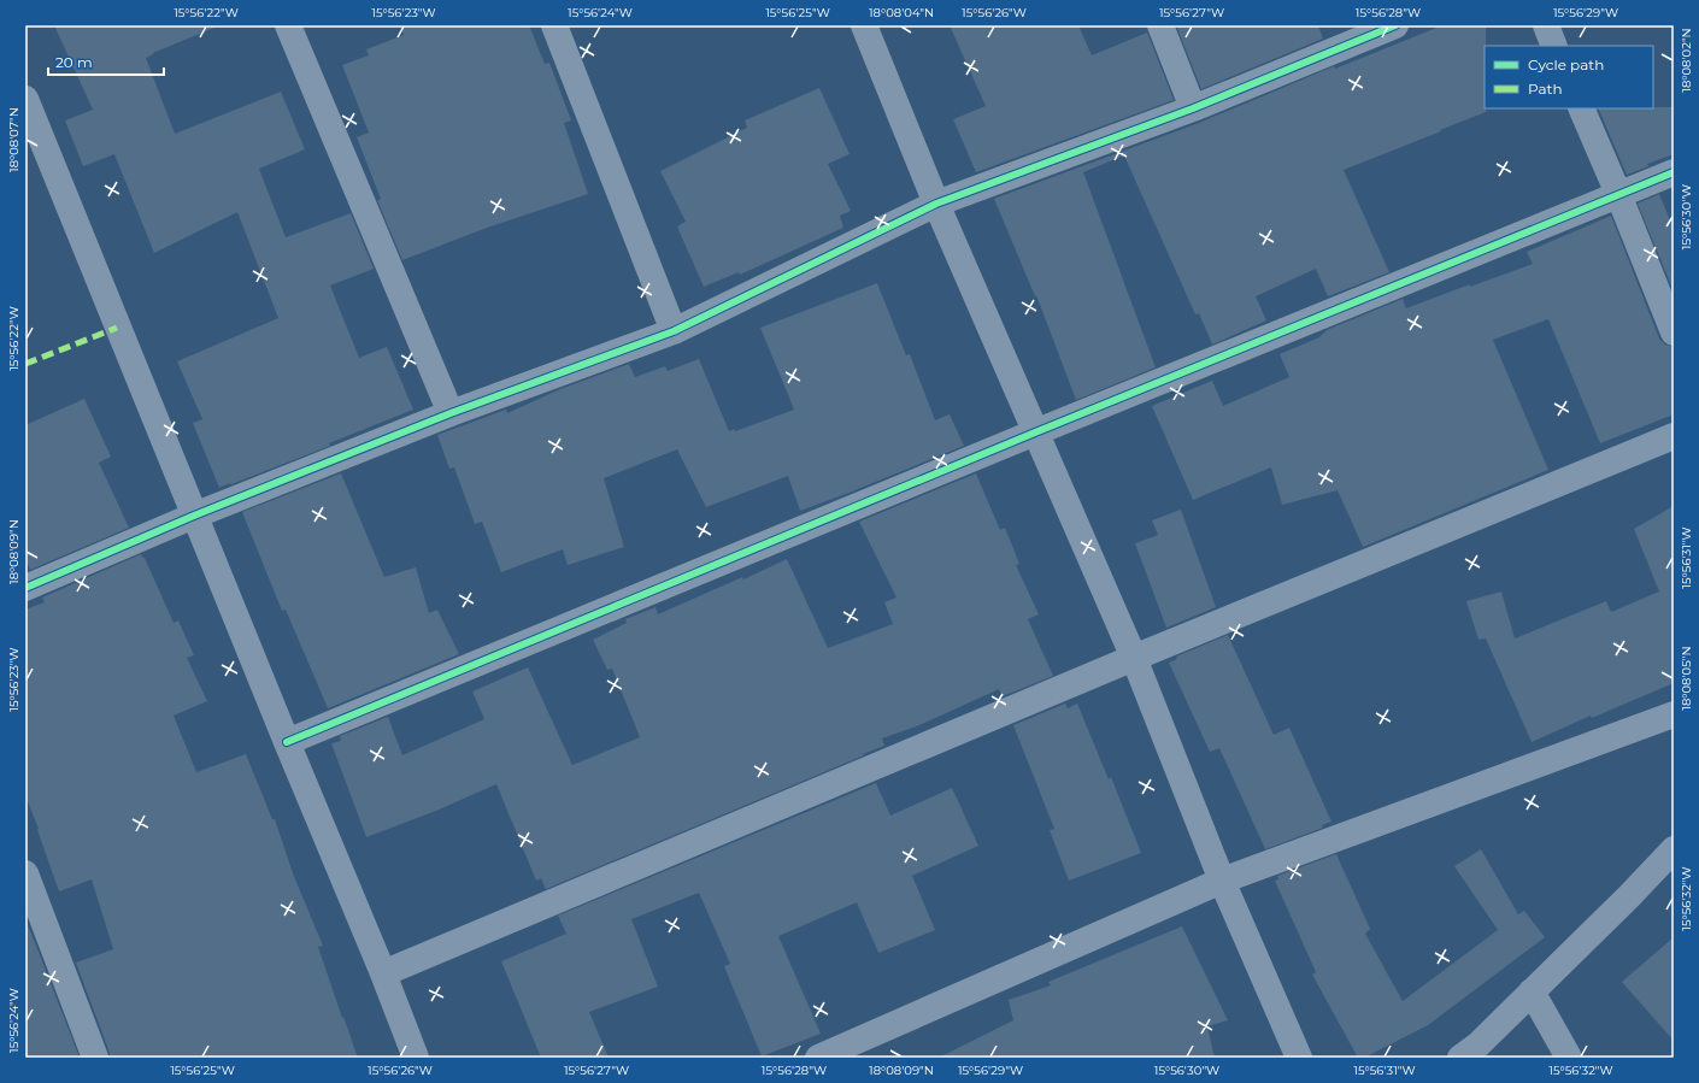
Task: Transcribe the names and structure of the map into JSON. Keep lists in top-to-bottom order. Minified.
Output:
{"legend":["Cycle path","Path"],"scale_bar":"20 m","coordinates":["15°56'22\"W","15°56'23\"W","15°56'24\"W","15°56'25\"W","18°08'04\"N","15°56'26\"W","15°56'27\"W","15°56'28\"W","15°56'29\"W","18°08'02\"N","18°08'07\"N","15°56'30\"W","18°08'09\"N","15°56'31\"W","18°08'05\"N","15°56'32\"W"]}
